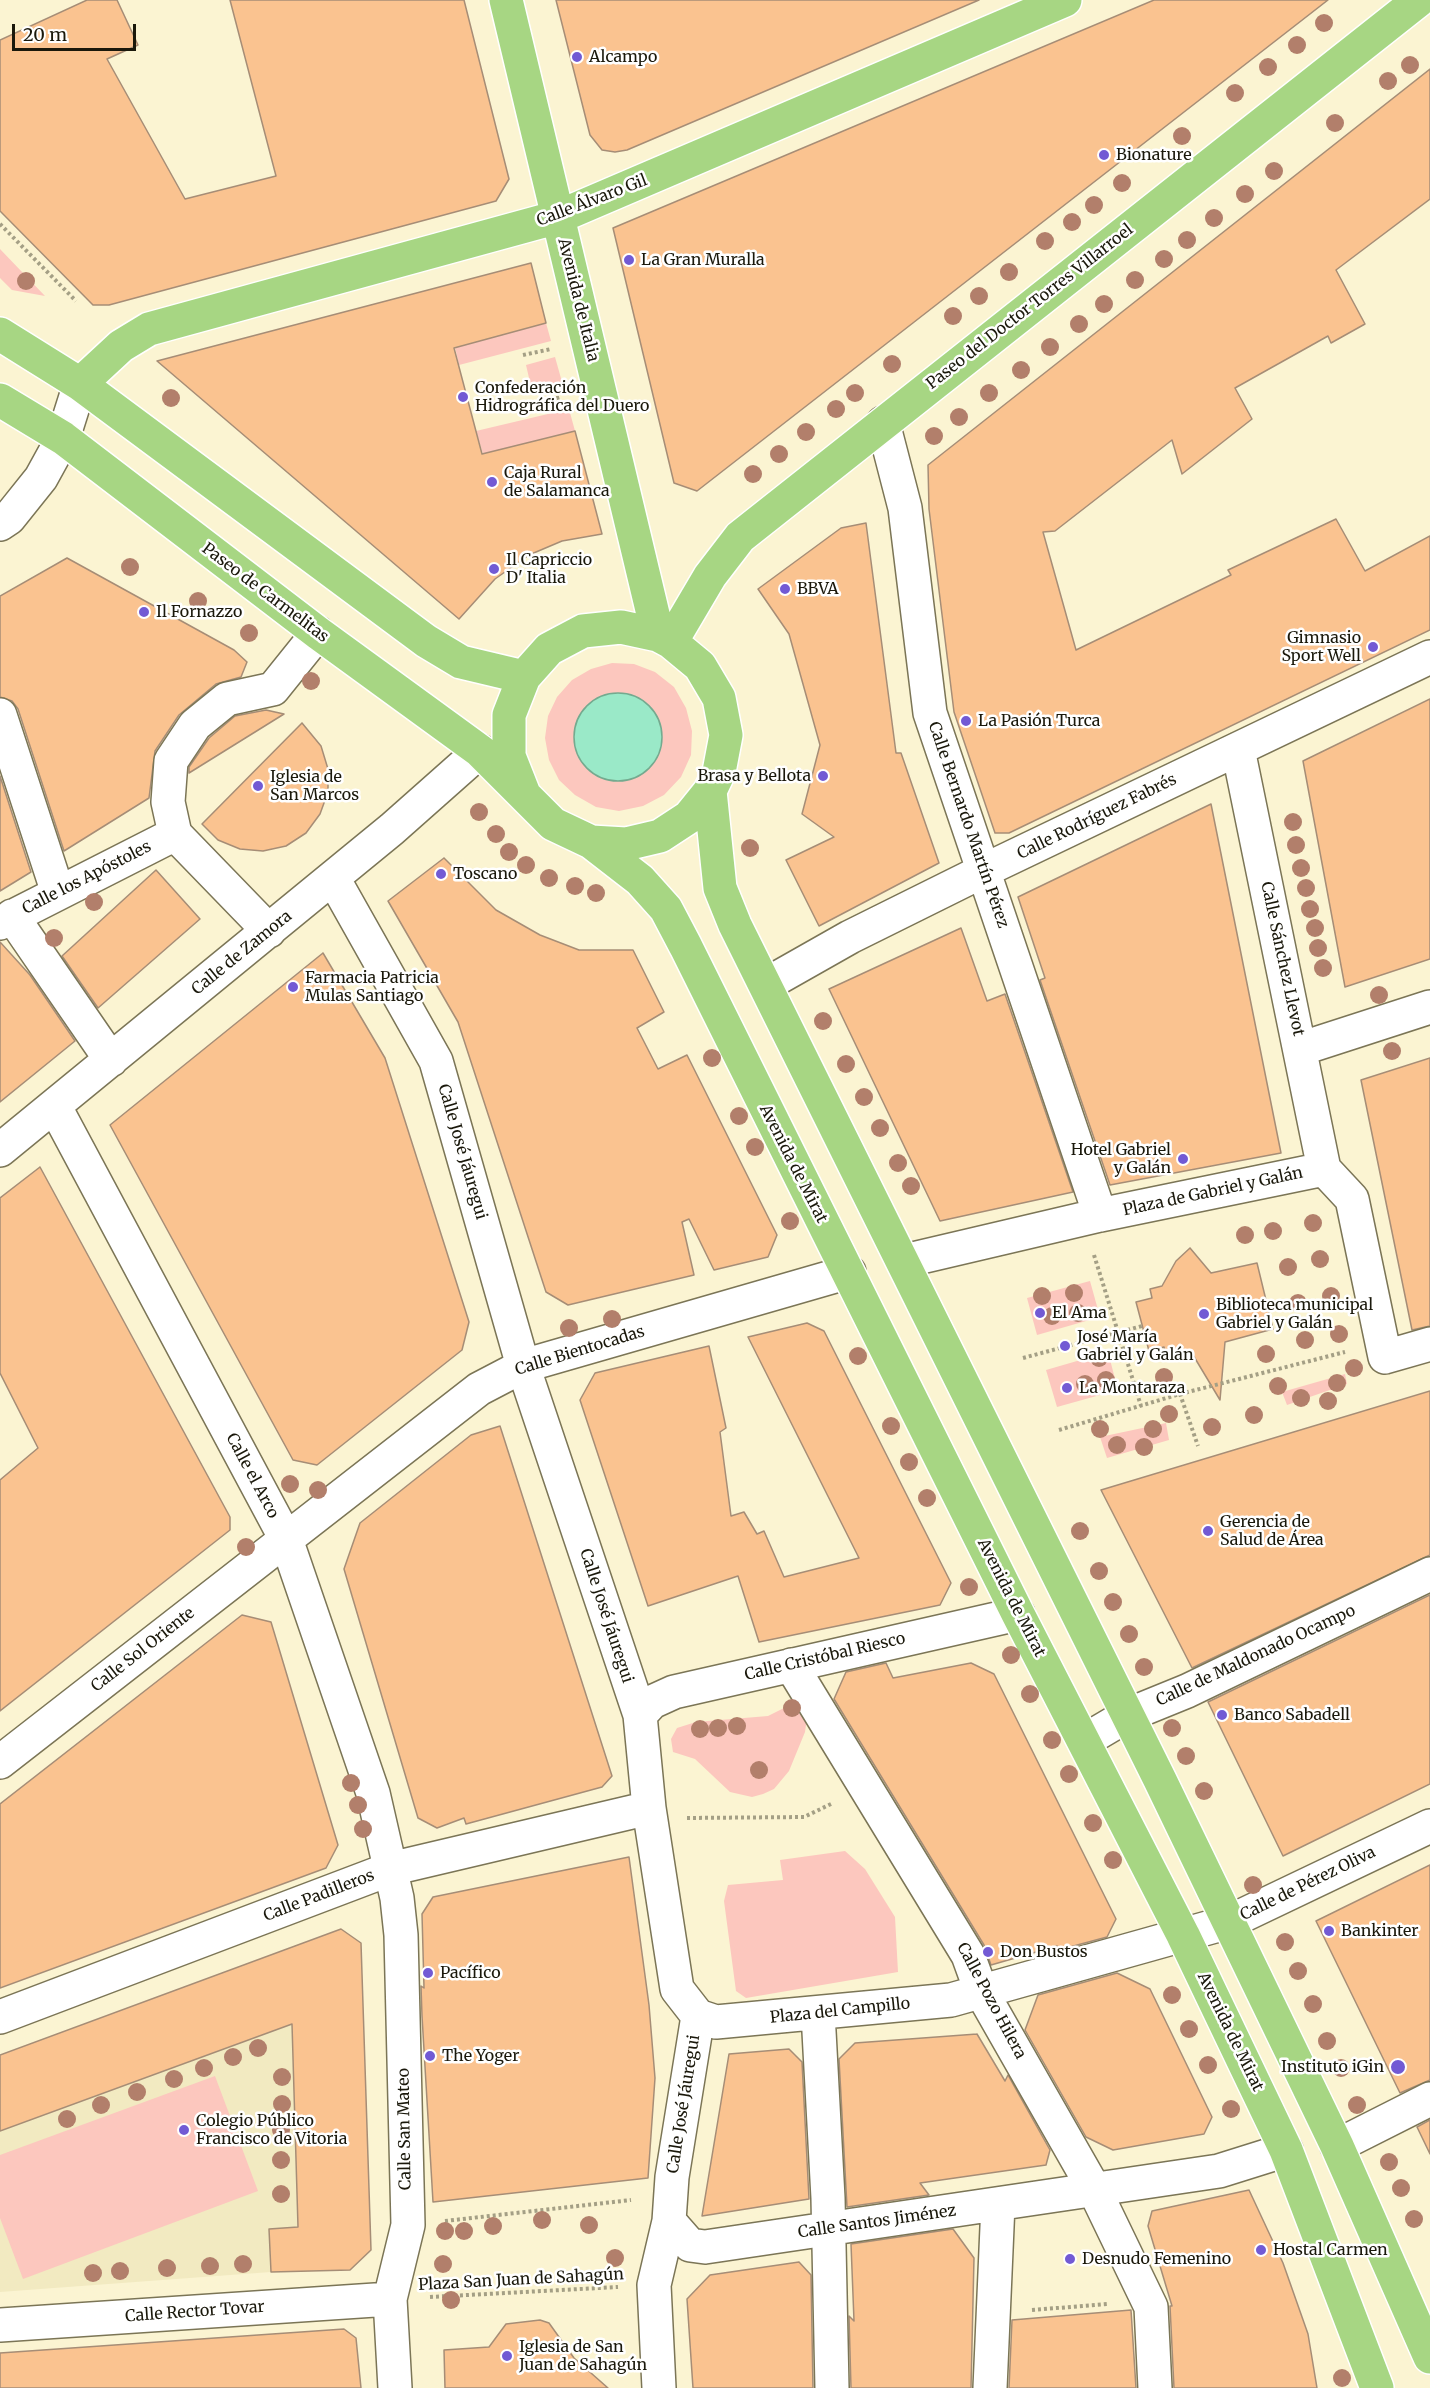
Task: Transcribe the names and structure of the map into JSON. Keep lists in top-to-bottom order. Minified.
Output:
{"streets":{"highway":["Calle Álvaro Gil","Avenida de Italia","Paseo del Doctor Torres Villarroel","Paseo de Carmelitas","Avenida de Mirat"],"street":["Calle Rodríguez Fabrés","Calle Bernardo Martín Pérez","Calle los Apóstoles","Calle de Zamora","Calle Sánchez Llevot","Calle José Jáuregui","Plaza de Gabriel y Galán","Calle Bientocadas","Calle el Arco","Calle Sol Oriente","Calle de Maldonado Ocampo","Calle Cristóbal Riesco","Calle de Pérez Oliva","Calle Padilleros","Calle Pozo Hilera","Plaza del Campillo","Calle San Mateo","Calle Santos Jiménez","Calle Rector Tovar"],"path":["Plaza San Juan de Sahagún"]},"crossings":[["Calle Álvaro Gil","Avenida de Italia"],["Avenida de Italia","Paseo del Doctor Torres Villarroel"],["Paseo del Doctor Torres Villarroel","Calle Bernardo Martín Pérez"],["Paseo de Carmelitas","Calle de Zamora"],["Paseo de Carmelitas","Avenida de Mirat"],["Calle Rodríguez Fabrés","Calle Bernardo Martín Pérez"],["Calle Rodríguez Fabrés","Calle Sánchez Llevot"],["Calle Bernardo Martín Pérez","Plaza de Gabriel y Galán"],["Calle de Zamora","Calle José Jáuregui"],["Calle de Zamora","Calle el Arco"],["Calle Sánchez Llevot","Plaza de Gabriel y Galán"],["Calle José Jáuregui","Calle Bientocadas"],["Calle José Jáuregui","Calle Cristóbal Riesco"],["Calle José Jáuregui","Calle Padilleros"],["Calle José Jáuregui","Plaza del Campillo"],["Calle José Jáuregui","Calle Santos Jiménez"],["Calle José Jáuregui","Plaza San Juan de Sahagún"],["Avenida de Mirat","Calle Bientocadas"],["Avenida de Mirat","Calle de Maldonado Ocampo"],["Avenida de Mirat","Calle Cristóbal Riesco"],["Avenida de Mirat","Calle de Pérez Oliva"],["Avenida de Mirat","Calle Santos Jiménez"],["Calle Bientocadas","Calle el Arco"],["Calle Bientocadas","Calle Sol Oriente"],["Calle el Arco","Calle Sol Oriente"],["Calle el Arco","Calle Padilleros"],["Calle el Arco","Calle San Mateo"],["Calle Cristóbal Riesco","Calle Pozo Hilera"],["Calle de Pérez Oliva","Calle Pozo Hilera"],["Calle de Pérez Oliva","Plaza del Campillo"],["Calle Padilleros","Calle San Mateo"],["Calle Pozo Hilera","Plaza del Campillo"],["Calle Pozo Hilera","Calle Santos Jiménez"],["Calle San Mateo","Plaza San Juan de Sahagún"],["Calle San Mateo","Calle Rector Tovar"],["Plaza San Juan de Sahagún","Calle Rector Tovar"]],"places":["Alcampo","Bionature","La Gran Muralla","Confederación Hidrográfica del Duero","Caja Rural de Salamanca","Il Capriccio D' Italia","BBVA","Il Fornazzo","Gimnasio Sport Well","La Pasión Turca","Brasa y Bellota","Iglesia de San Marcos","Toscano","Farmacia Patricia Mulas Santiago","Hotel Gabriel y Galán","El Ama","Biblioteca municipal Gabriel y Galán","José María Gabriel y Galán","La Montaraza","Gerencia de Salud de Área","Banco Sabadell","Bankinter","Don Bustos","Pacífico","The Yoger","Instituto iGin","Colegio Público Francisco de Vitoria","Hostal Carmen","Desnudo Femenino","Iglesia de San Juan de Sahagún"],"scale_bar":"20 m"}
